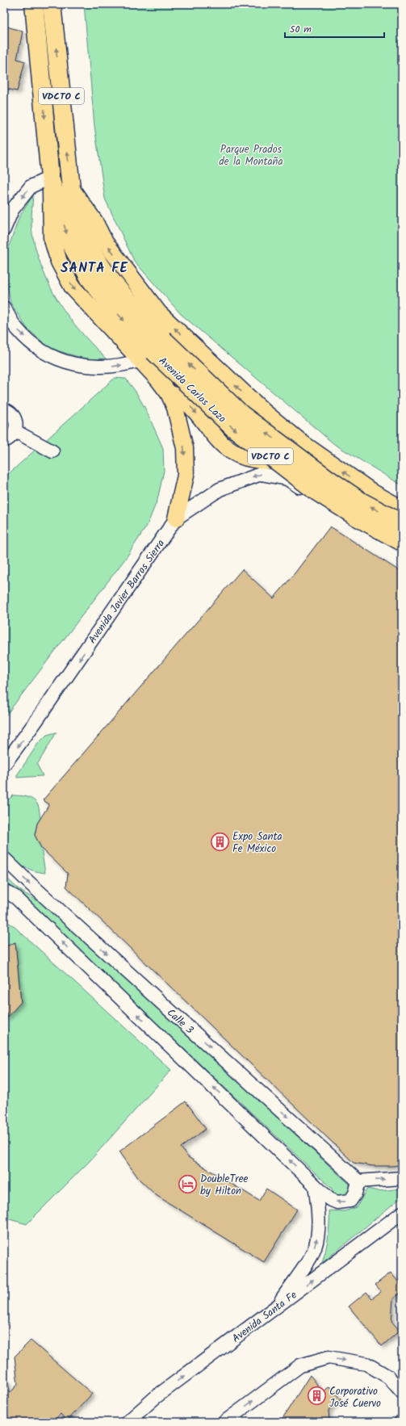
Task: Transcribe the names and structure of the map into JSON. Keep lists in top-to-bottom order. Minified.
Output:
{"streets":{"highway":["VDCTO C","Avenida Carlos Lazo"],"street":["Avenida Javier Barros Sierra","Calle 3","Avenida Santa Fe"]},"crossings":[["Avenida Carlos Lazo","Avenida Javier Barros Sierra"]],"one_way":["Avenida Javier Barros Sierra","Avenida Santa Fe"],"districts":["SANTA FE"],"parks":["Parque Prados de la Montaña"],"places":{"building":["Expo Santa Fe México","Corporativo José Cuervo"],"hotel":["DoubleTree by Hilton"]},"scale_bar":"50 m"}
